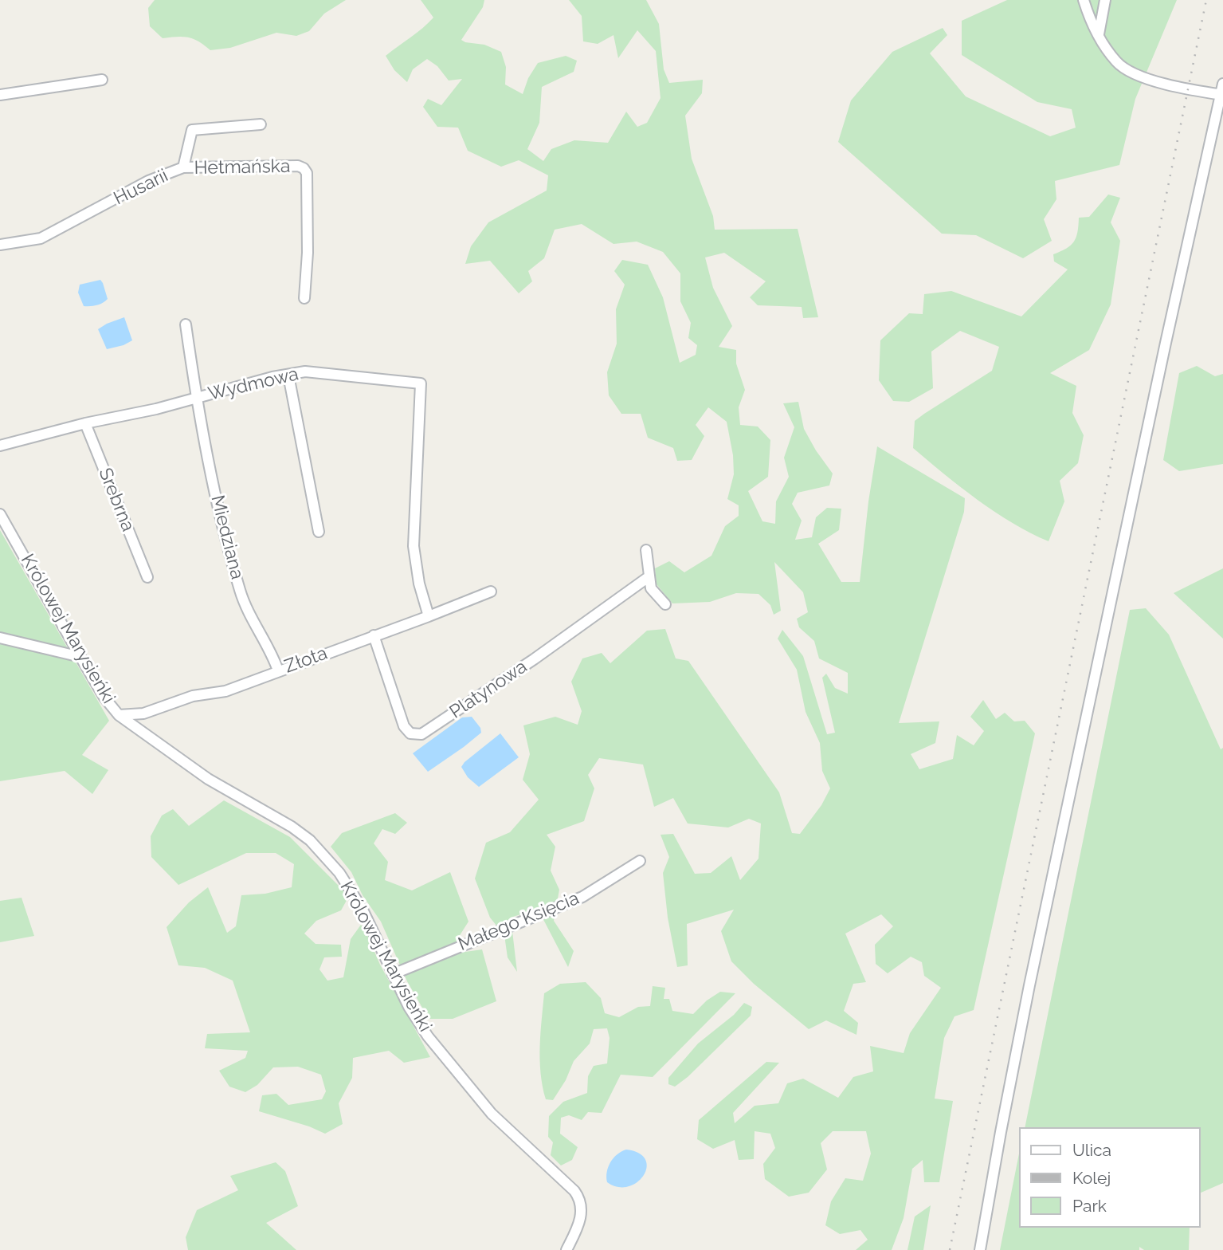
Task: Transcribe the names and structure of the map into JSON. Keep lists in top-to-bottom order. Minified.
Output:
{"streets":{"street":["Hetmańska","Husarii","Wydmowa","Srebrna","Miedziana","Królowej Marysieńki","Złota","Platynowa","Małego Księcia"]},"crossings":[["Hetmańska","Husarii"],["Wydmowa","Srebrna"],["Wydmowa","Miedziana"],["Wydmowa","Złota"],["Miedziana","Złota"],["Królowej Marysieńki","Złota"],["Królowej Marysieńki","Małego Księcia"],["Złota","Platynowa"]],"legend":["Ulica","Kolej","Park"]}
